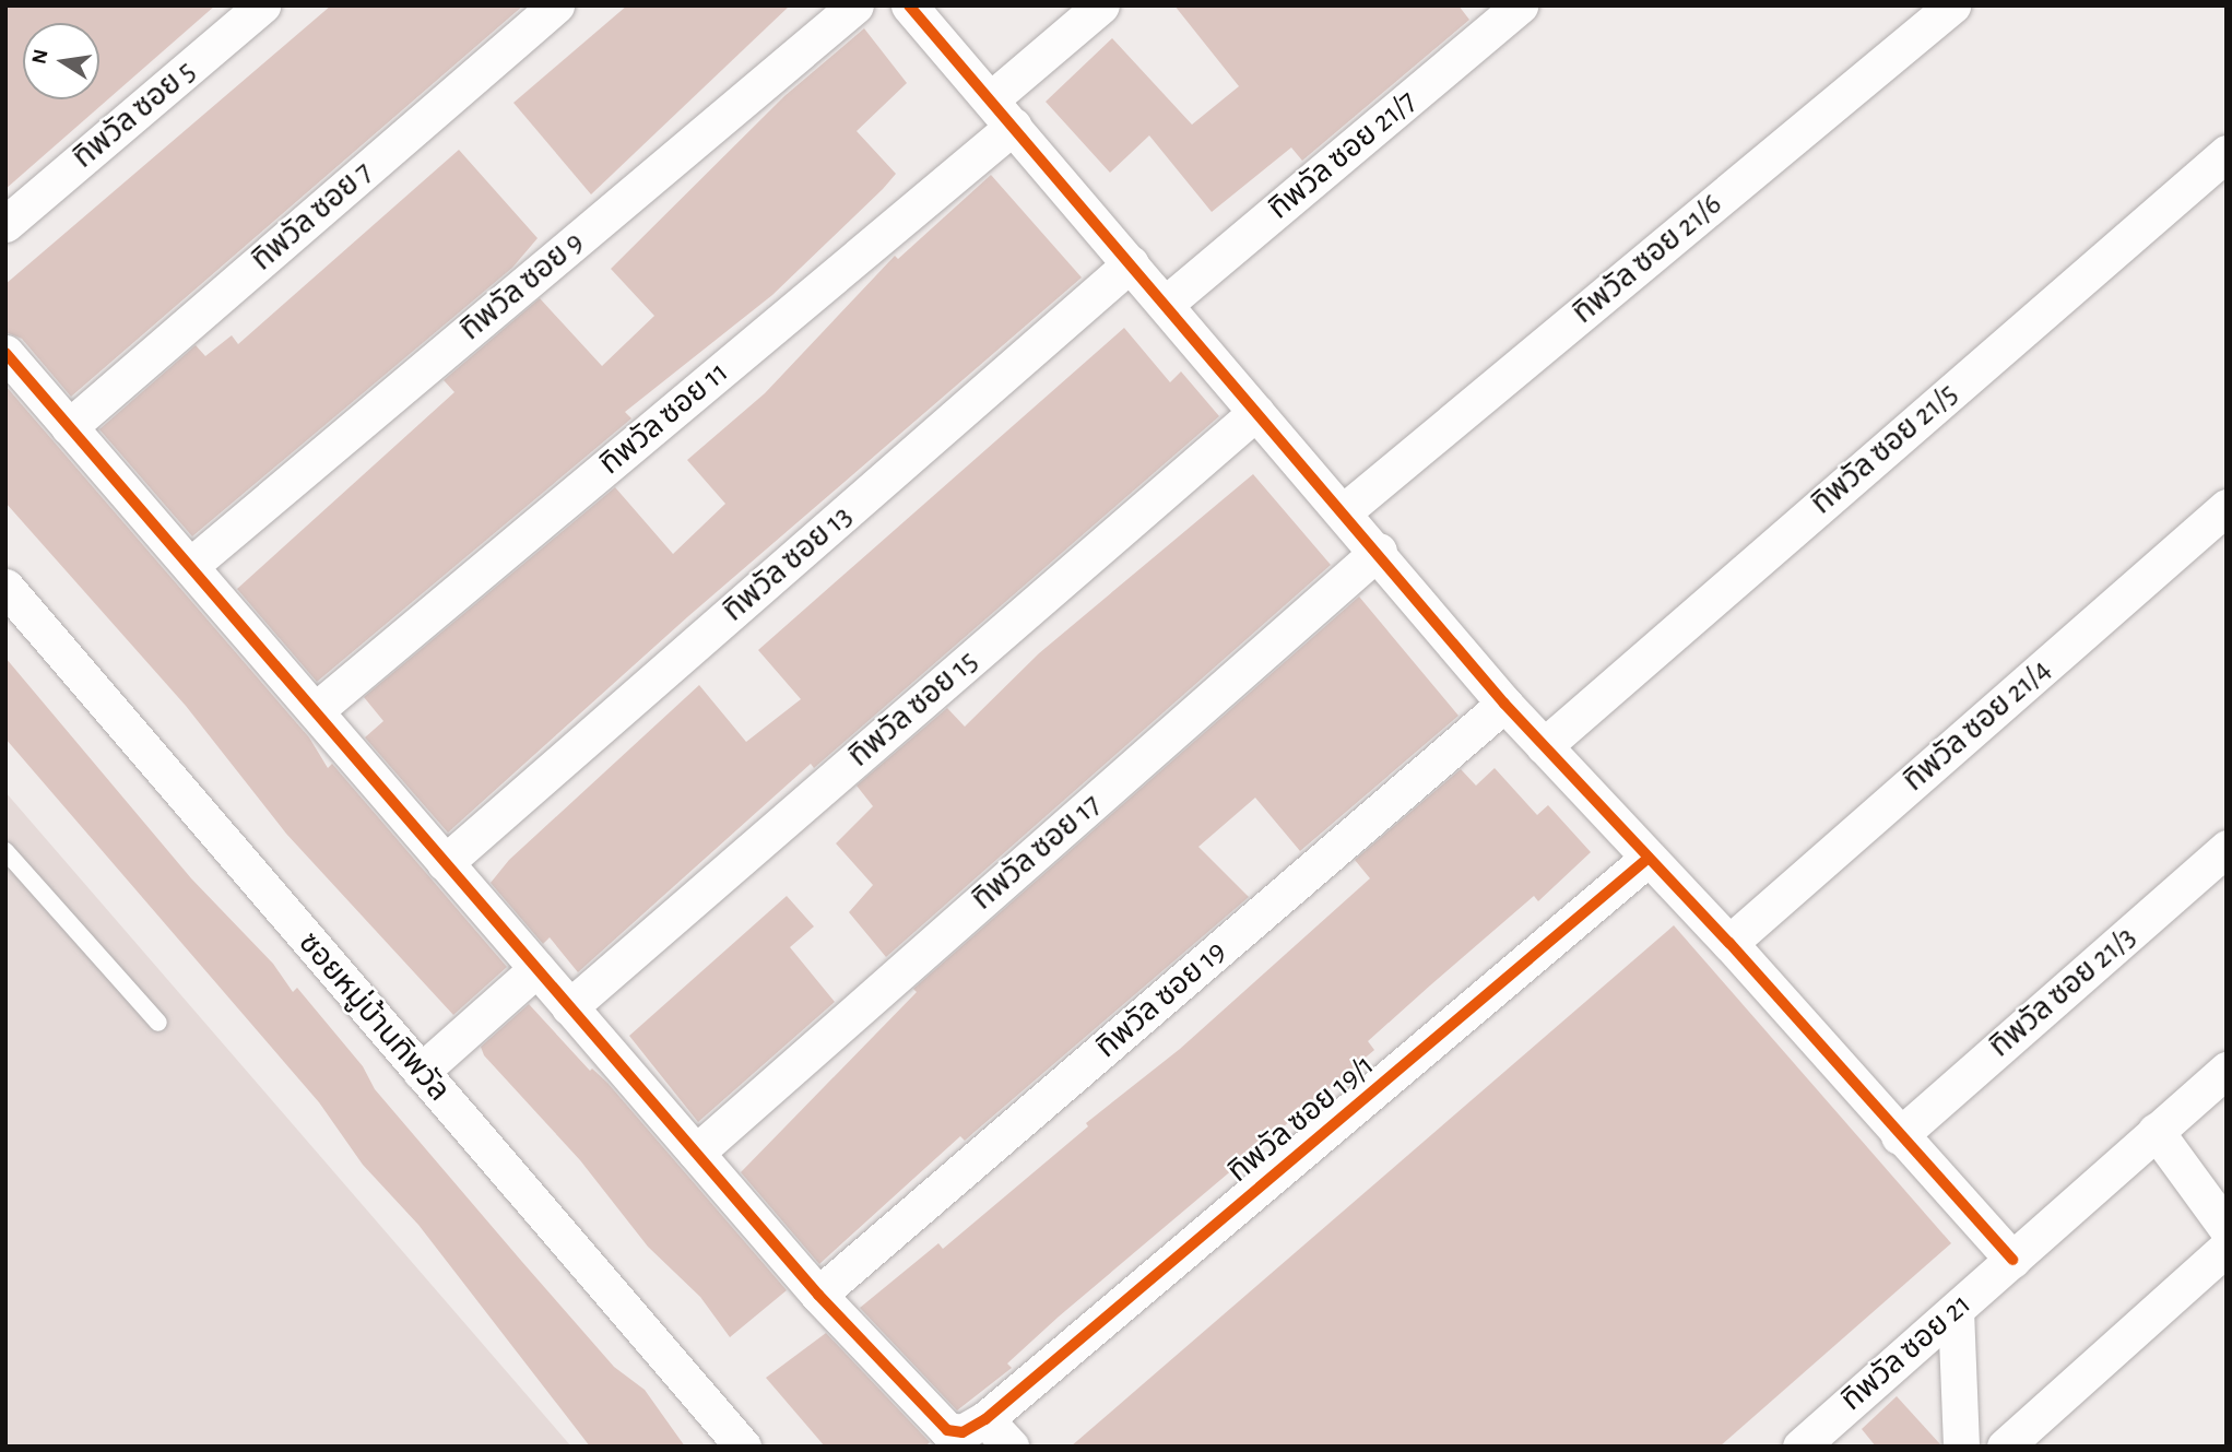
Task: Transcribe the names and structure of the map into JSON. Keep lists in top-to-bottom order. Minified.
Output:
{"streets":{"street":["ทิพวัล ซอย 5","ทิพวัล ซอย 21/7","ทิพวัล ซอย 7","ทิพวัล ซอย 21/6","ทิพวัล ซอย 9","ทิพวัล ซอย 11","ทิพวัล ซอย 21/5","ทิพวัล ซอย 13","ทิพวัล ซอย 15","ทิพวัล ซอย 21/4","ทิพวัล ซอย 17","ทิพวัล ซอย 21/3","ทิพวัล ซอย 19","ซอยหมู่บ้านทิพวัล","ทิพวัล ซอย 19/1","ทิพวัล ซอย 21"]},"north":"left"}
